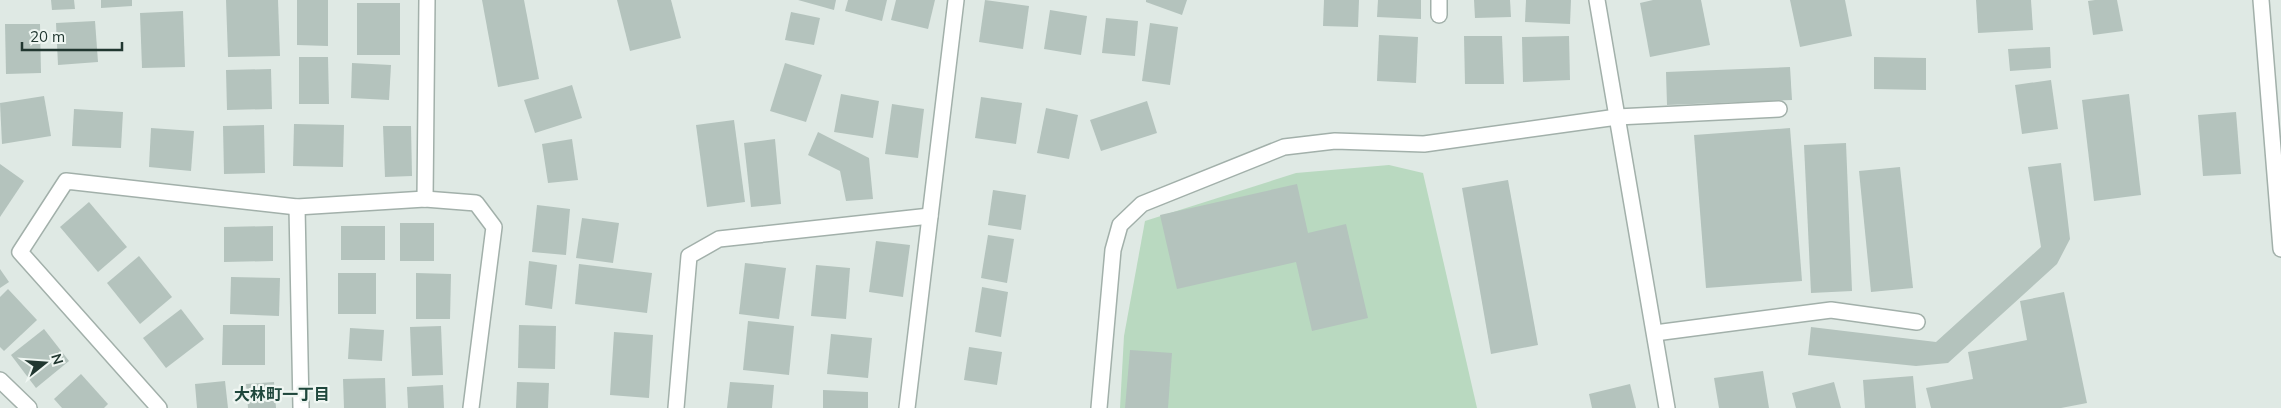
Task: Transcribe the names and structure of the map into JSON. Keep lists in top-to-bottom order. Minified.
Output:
{"districts":["大林町一丁目"],"scale_bar":"20 m","north":"right"}
